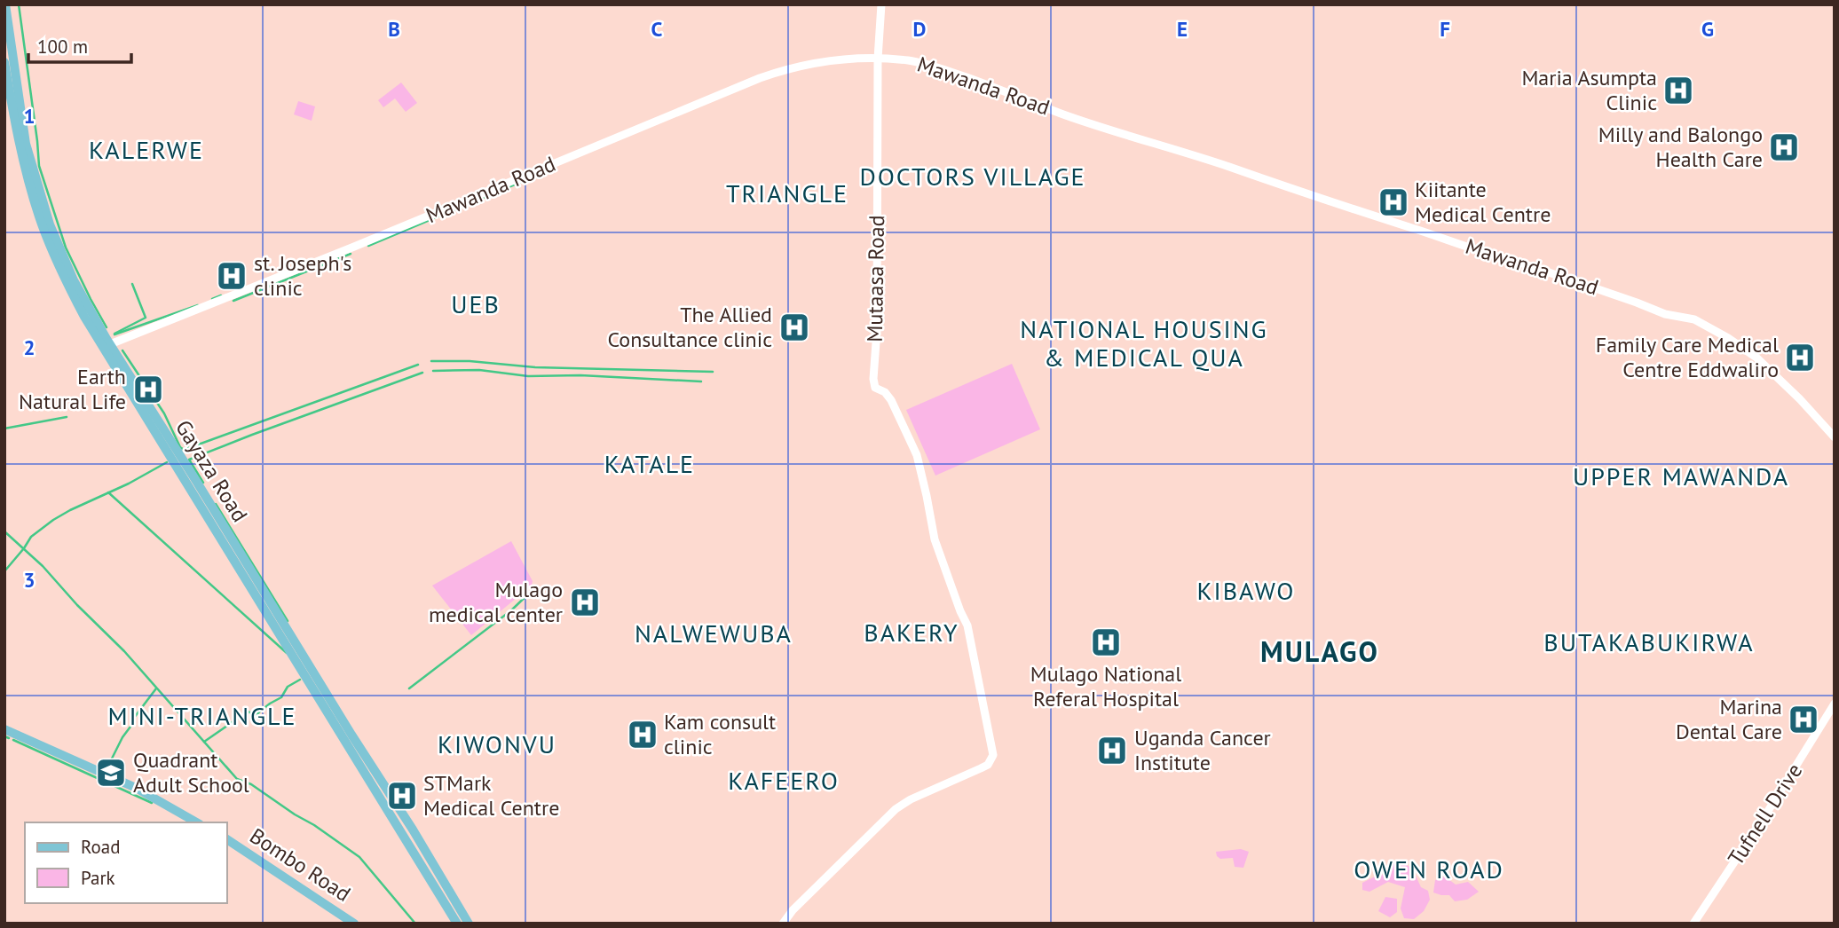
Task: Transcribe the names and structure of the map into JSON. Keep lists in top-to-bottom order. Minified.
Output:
{"streets":{"main road":["Gayaza Road","Bombo Road"],"street":["Mawanda Road","Mutaasa Road","Tufnell Drive"]},"crossings":[["Mawanda Road","Mutaasa Road"],["Mawanda Road","Gayaza Road"]],"districts":["KALERWE","DOCTORS VILLAGE","TRIANGLE","UEB","NATIONAL HOUSING & MEDICAL QUA","KATALE","UPPER MAWANDA","KIBAWO","BAKERY","NALWEWUBA","BUTAKABUKIRWA","MULAGO","MINI-TRIANGLE","KIWONVU","KAFEERO","OWEN ROAD"],"places":{"hospital":["Maria Asumpta Clinic","Milly and Balongo Health Care","Kiitante Medical Centre","st. Joseph's clinic","The Allied Consultance clinic","Family Care Medical Centre Eddwaliro","Earth Natural Life","Mulago medical center","Mulago National Referal Hospital","Marina Dental Care","Kam consult clinic","Uganda Cancer Institute","STMark Medical Centre"],"school or university":["Quadrant Adult School"]},"legend":["Road","Park"],"scale_bar":"100 m","grid":{"columns":["B","C","D","E","F","G"],"rows":["1","2","3"]}}
